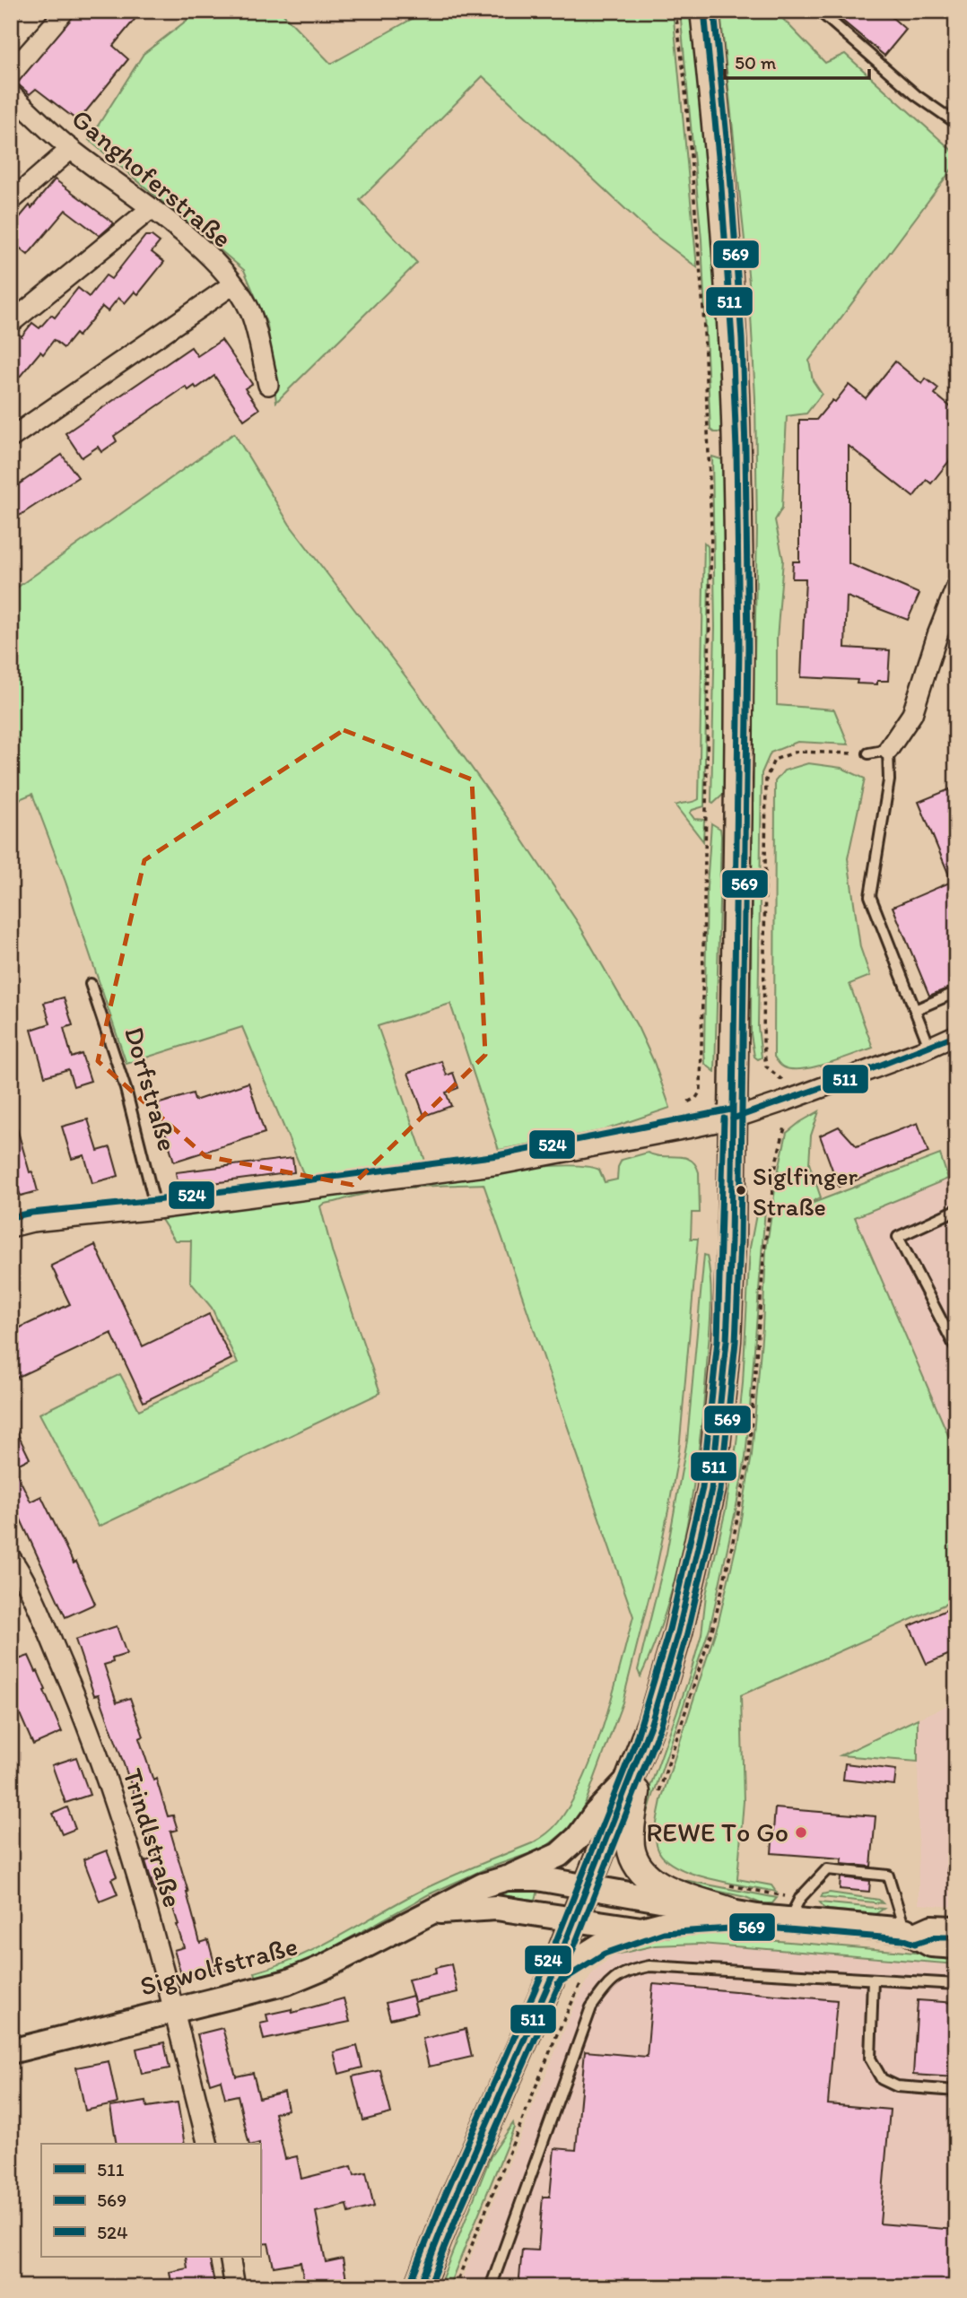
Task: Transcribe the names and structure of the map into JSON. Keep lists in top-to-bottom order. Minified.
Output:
{"streets":{"street":["Ganghoferstraße","Trindlstraße","Sigwolfstraße"],"lane":["Dorfstraße"]},"crossings":[["Trindlstraße","Sigwolfstraße"]],"places":["Siglfinger Straße","REWE To Go"],"lines":["transit line 511","transit line 569","transit line 524"],"legend":["511","569","524"],"scale_bar":"50 m"}
